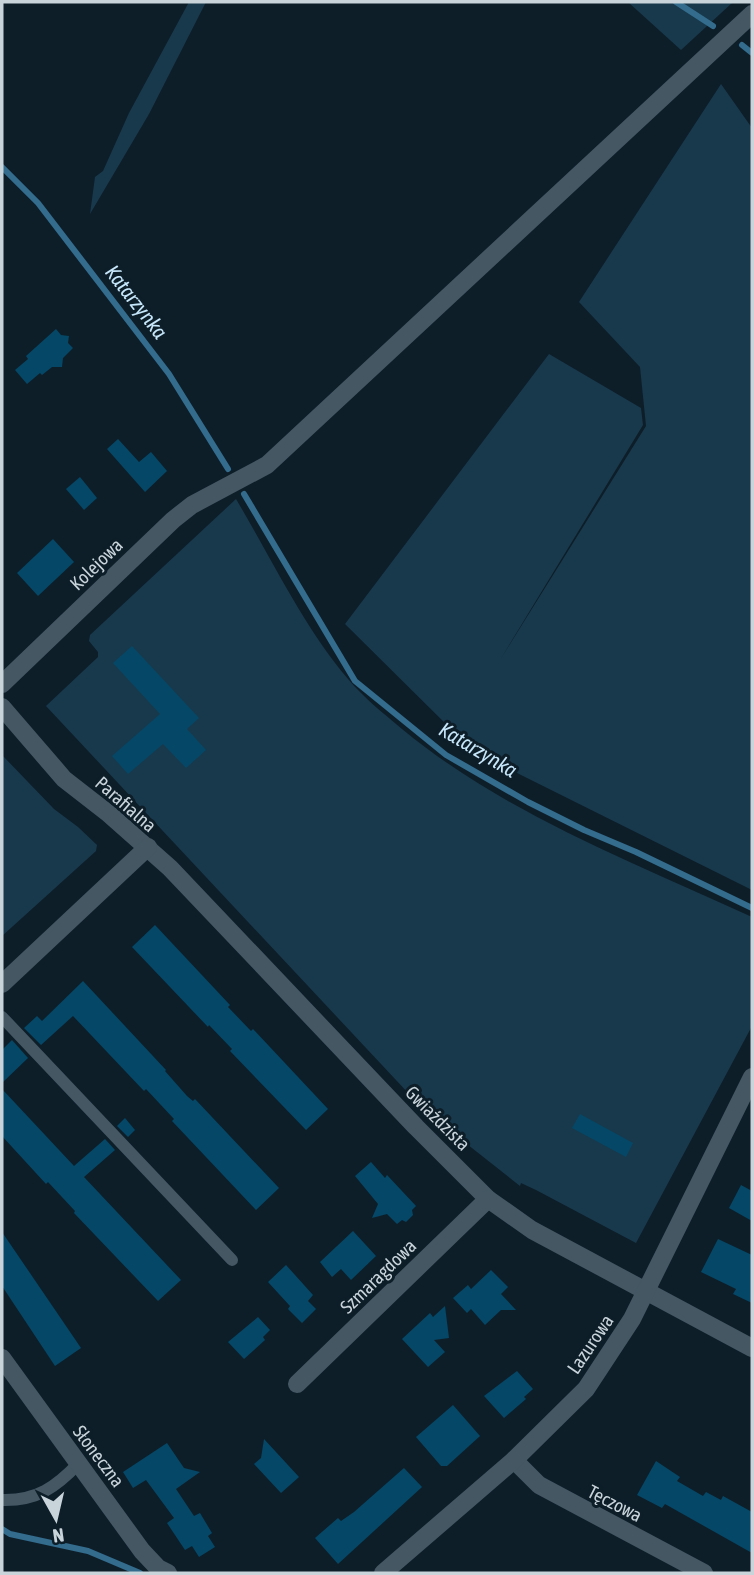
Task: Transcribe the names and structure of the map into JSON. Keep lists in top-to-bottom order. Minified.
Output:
{"streets":{"street":["Kolejowa","Parafialna","Gwiaździsta","Szmaragdowa","Lazurowa","Słoneczna","Tęczowa"]},"crossings":[["Parafialna","Gwiaździsta"],["Gwiaździsta","Szmaragdowa"],["Gwiaździsta","Lazurowa"],["Lazurowa","Tęczowa"]],"water":["Katarzynka"],"north":"bottom"}
